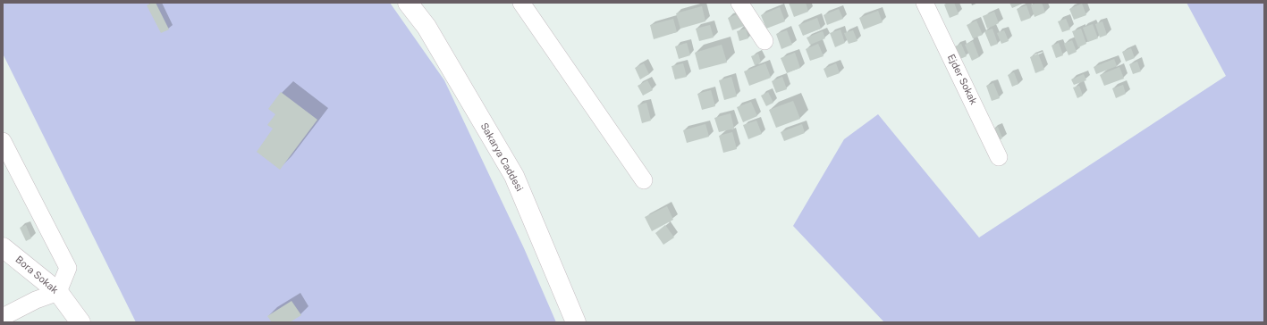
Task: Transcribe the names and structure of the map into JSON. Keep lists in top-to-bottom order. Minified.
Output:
{"streets":{"main road":["Sakarya Caddesi","Bora Sokak"],"street":["Ejder Sokak"]}}
